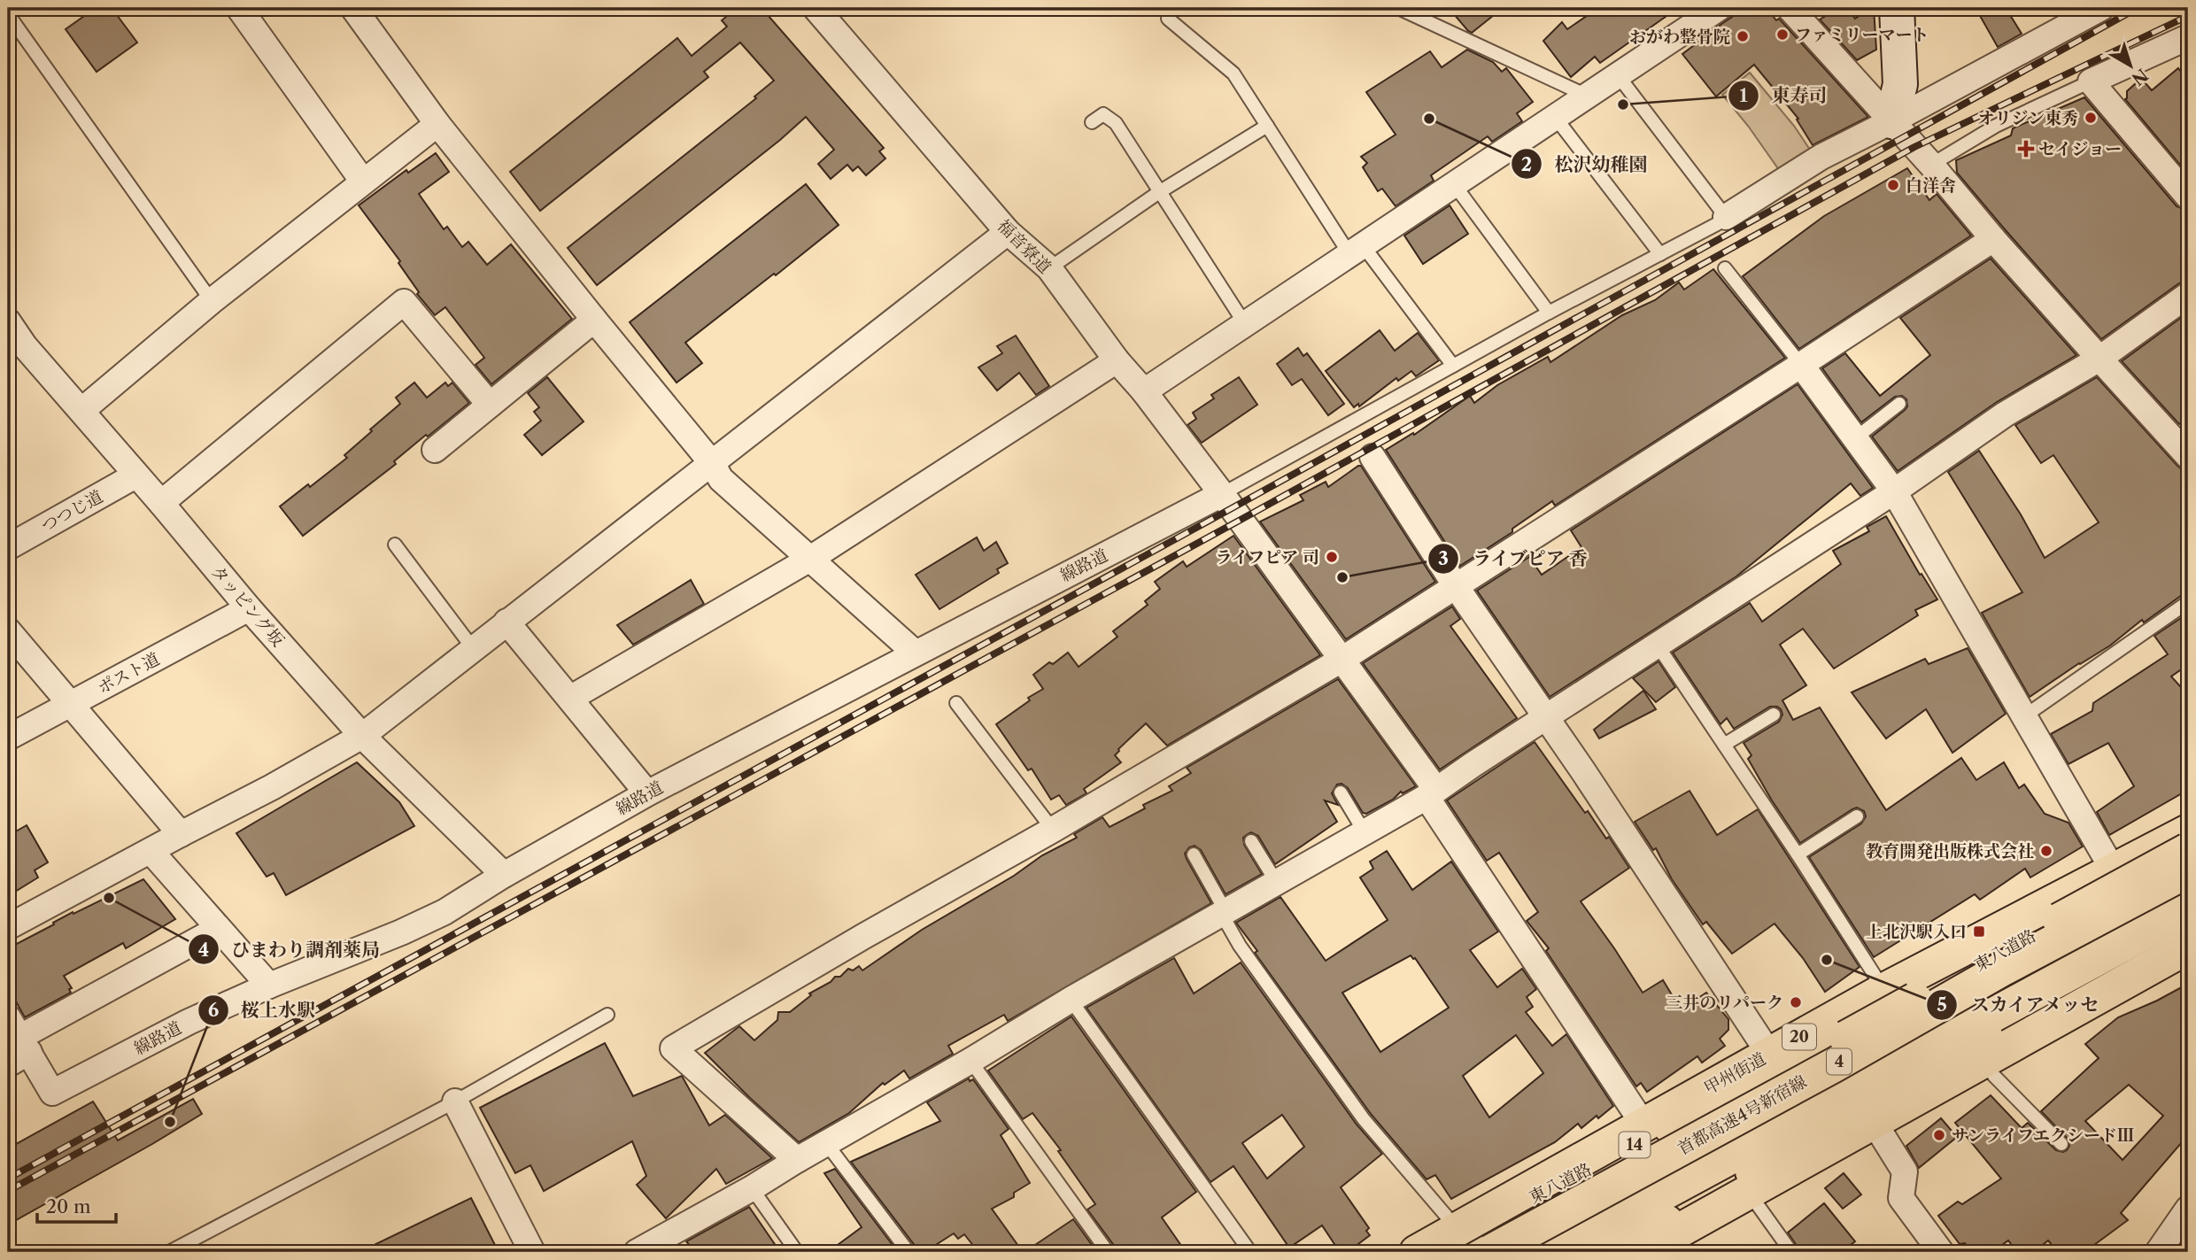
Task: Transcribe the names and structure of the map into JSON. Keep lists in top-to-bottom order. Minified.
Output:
{"streets":{"main road":["東八道路","20","4","甲州街道","首都高速4号新宿線","14"],"street":["福音寮道","つつじ道","線路道","タッピング坂","ポスト道"]},"crossings":[["福音寮道","線路道"],["福音寮道","甲州街道"],["つつじ道","タッピング坂"],["線路道","タッピング坂"],["タッピング坂","ポスト道"],["東八道路","甲州街道"]],"places":{"other":["ファミリーマート","おがわ整骨院","東寿司","オリジン東秀","松沢幼稚園","白洋舎","ライフピア 司","ライブピア 香","教育開発出版株式会社","ひまわり調剤薬局","スカイアメッセ","三井のリパーク","桜上水駅","サンライフエクシードⅢ"],"health":["セイジョー"],"transit":["上北沢駅入口"]},"scale_bar":"20 m","north":"bottom right"}
